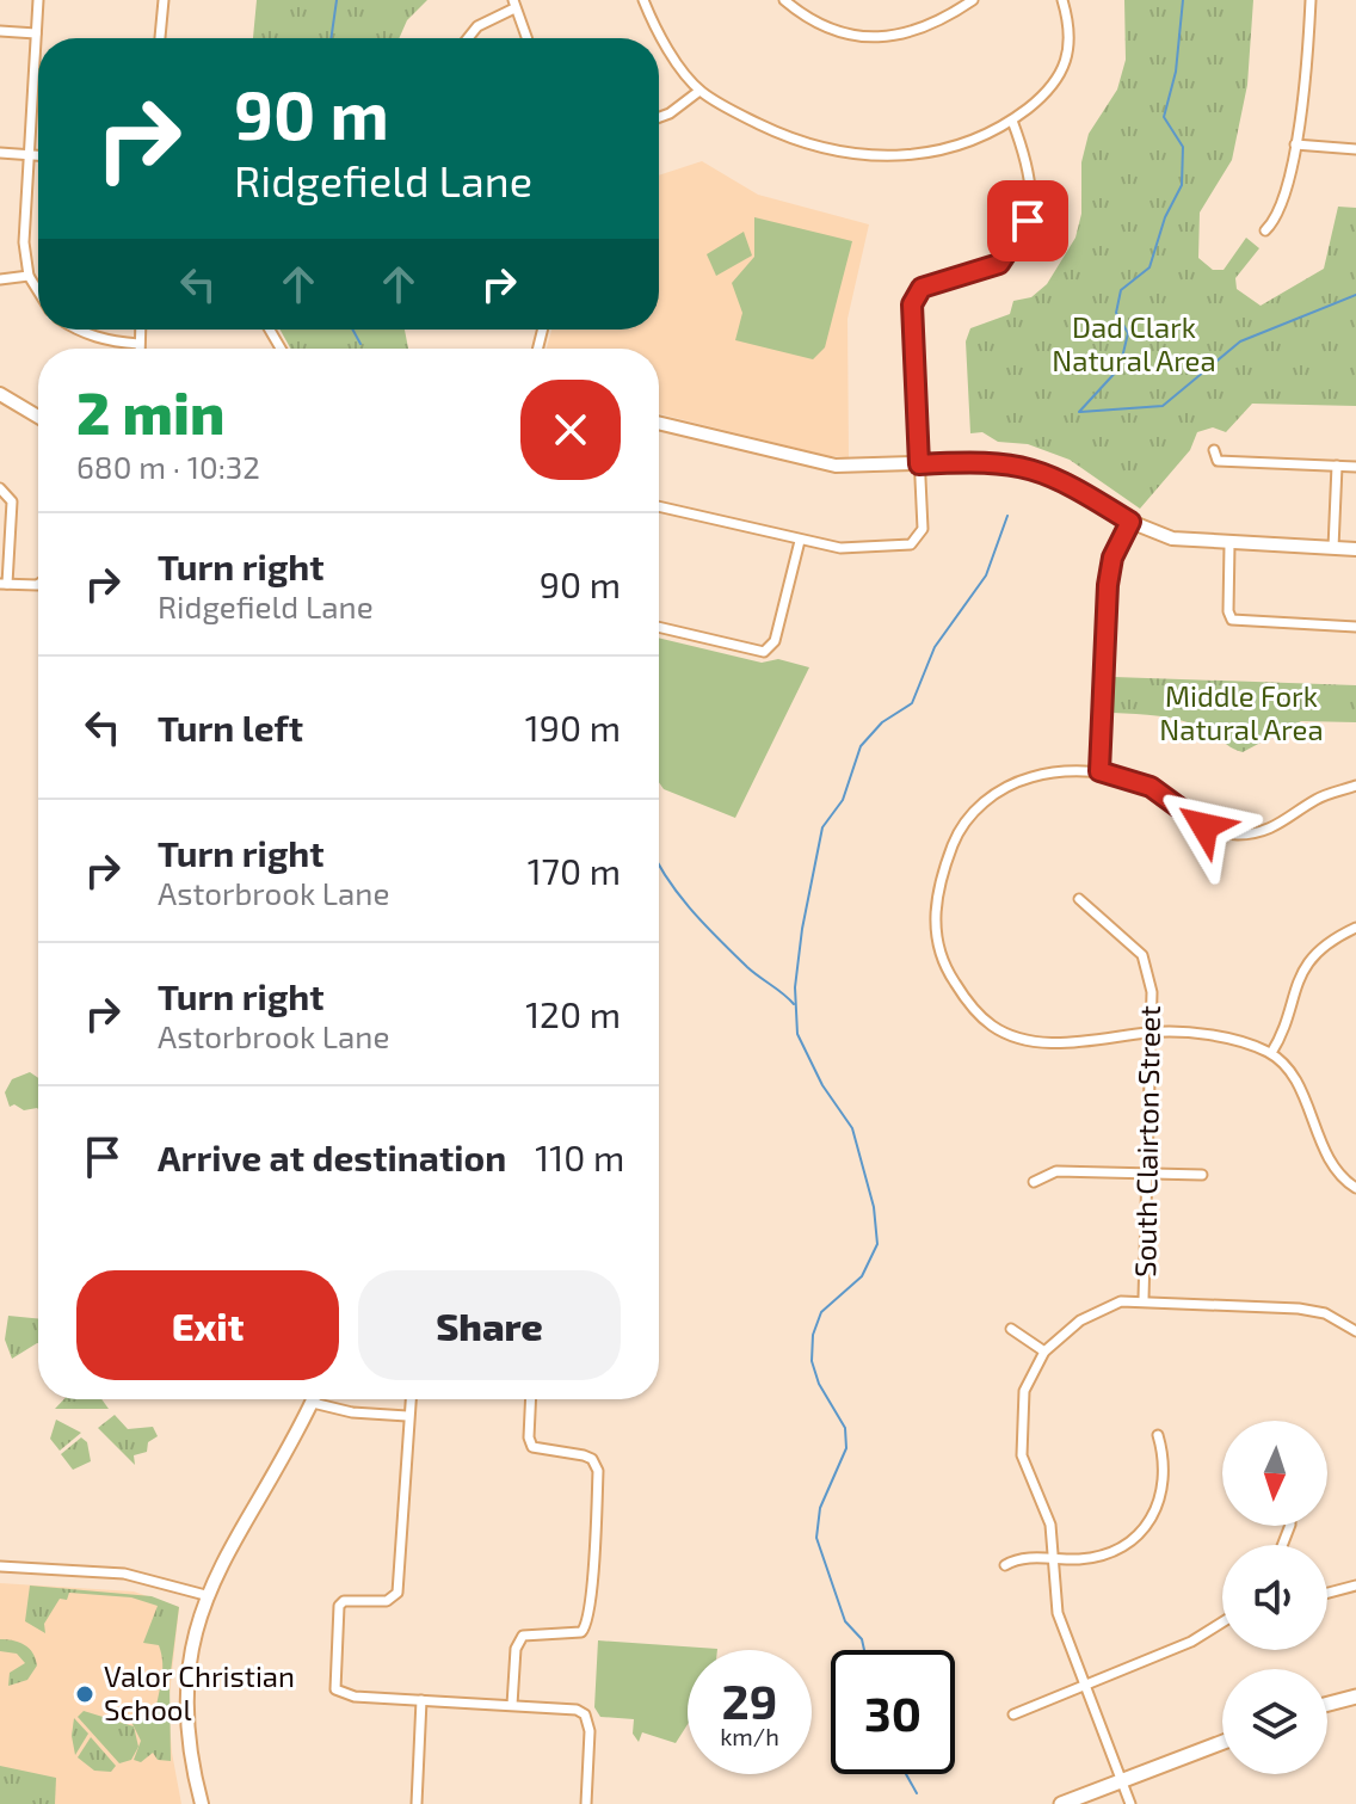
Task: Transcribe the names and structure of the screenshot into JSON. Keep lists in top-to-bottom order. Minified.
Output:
{"streets":{"street":["South Clairton Street"]},"parks":["Dad Clark Natural Area","Middle Fork Natural Area"],"places":["Valor Christian School"],"north":"bottom","page":{"turn":["90 m","Ridgefield Lane"],"heading":["2 min","680 m · 10:32"],"list":[{"name":"Turn right","note":"Ridgefield Lane","value":"90 m"},{"name":"Turn left","value":"190 m"},{"name":"Turn right","note":"Astorbrook Lane","value":"170 m"},{"name":"Turn right","note":"Astorbrook Lane","value":"120 m"},{"name":"Arrive at destination","value":"110 m"}],"buttons":["Exit","Share"],"speed":"29 km/h","limit":"30"}}
